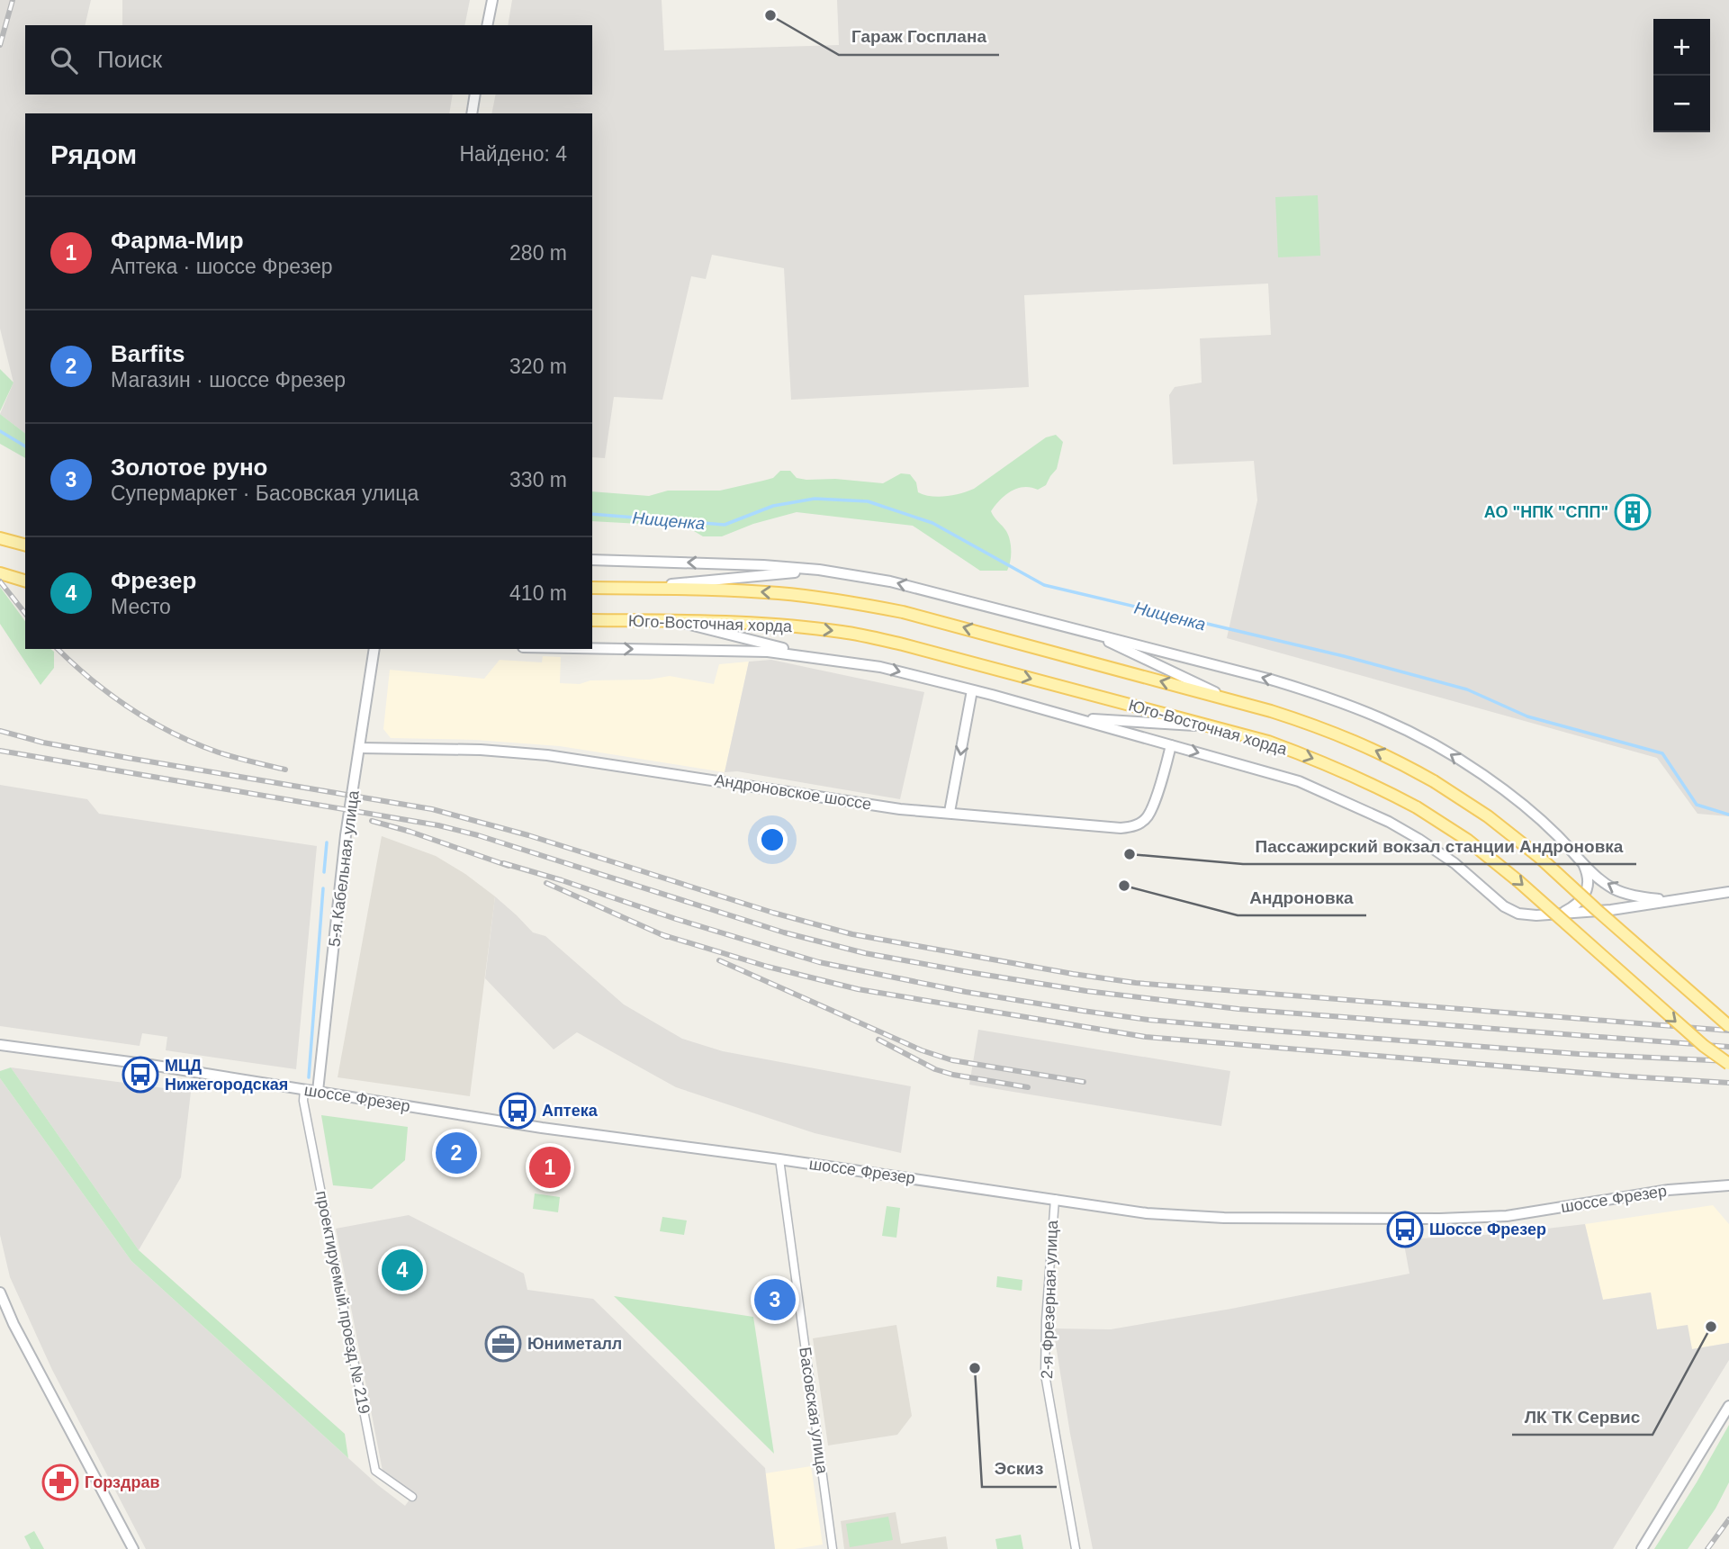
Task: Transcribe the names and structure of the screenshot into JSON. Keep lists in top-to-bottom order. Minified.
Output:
{"streets":{"main road":["Юго-Восточная хорда"],"street":["Андроновское шоссе","5-я Кабельная улица","шоссе Фрезер","2-я Фрезерная улица","проектируемый проезд № 219","Басовская улица"]},"crossings":[["Андроновское шоссе","5-я Кабельная улица"],["5-я Кабельная улица","шоссе Фрезер"],["шоссе Фрезер","2-я Фрезерная улица"],["шоссе Фрезер","проектируемый проезд № 219"],["шоссе Фрезер","Басовская улица"]],"water":["Нищенка"],"places":{"other":["Гараж Госплана","Пассажирский вокзал станции Андроновка","Андроновка","ЛК ТК Сервис","Эскиз"],"building":["АО \"НПК \"СПП\""],"bus stop":["МЦД Нижегородская","Аптека","Шоссе Фрезер"],"office":["Юниметалл"],"pharmacy":["Горздрав"]},"page":{"map_buttons":["+","−"],"search":"Поиск","heading":["Рядом","Найдено: 4"],"list":[{"mark":"1","name":"Фарма-Мир","note":"Аптека · шоссе Фрезер","value":"280 m"},{"mark":"2","name":"Barfits","note":"Магазин · шоссе Фрезер","value":"320 m"},{"mark":"3","name":"Золотое руно","note":"Супермаркет · Басовская улица","value":"330 m"},{"mark":"4","name":"Фрезер","note":"Место","value":"410 m"}],"pins":["2","1","4","3"]}}
